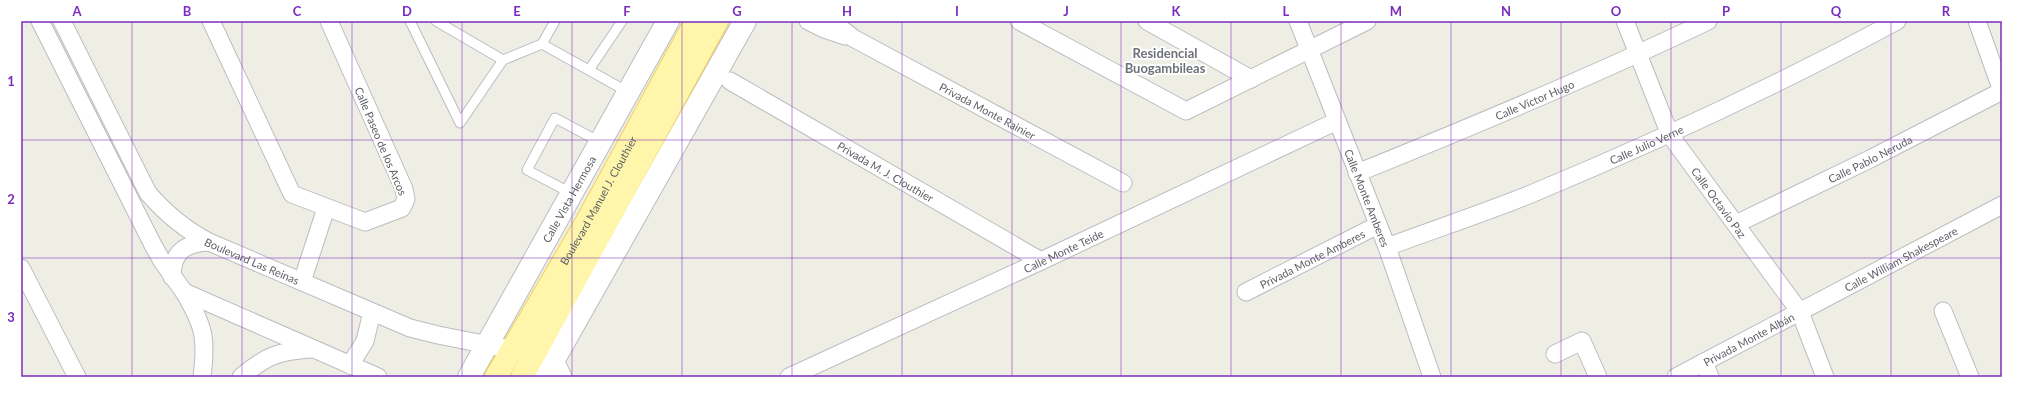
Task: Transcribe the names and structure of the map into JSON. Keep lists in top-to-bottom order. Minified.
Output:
{"streets":{"main road":["Boulevard Manuel J. Clouthier"],"street":["Calle Víctor Hugo","Privada Monte Rainier","Calle Paseo de los Arcos","Calle Julio Verne","Calle Pablo Neruda","Privada M. J. Clouthier","Calle Monte Amberes","Calle Vista Hermosa","Calle Octavio Paz","Calle Monte Teide","Privada Monte Amberes","Calle William Shakespeare","Boulevard Las Reinas","Privada Monte Albán"]},"crossings":[["Calle Víctor Hugo","Calle Monte Amberes"],["Calle Víctor Hugo","Calle Octavio Paz"],["Calle Julio Verne","Calle Monte Amberes"],["Calle Julio Verne","Calle Octavio Paz"],["Calle Pablo Neruda","Calle Octavio Paz"],["Privada M. J. Clouthier","Calle Monte Teide"],["Calle Monte Amberes","Calle Monte Teide"],["Calle Monte Amberes","Privada Monte Amberes"],["Calle Vista Hermosa","Boulevard Las Reinas"],["Boulevard Manuel J. Clouthier","Boulevard Las Reinas"],["Calle Octavio Paz","Calle William Shakespeare"],["Calle Octavio Paz","Privada Monte Albán"],["Calle William Shakespeare","Privada Monte Albán"]],"districts":["Residencial Buogambileas"],"grid":{"columns":["A","B","C","D","E","F","G","H","I","J","K","L","M","N","O","P","Q","R"],"rows":["1","2","3"]}}
